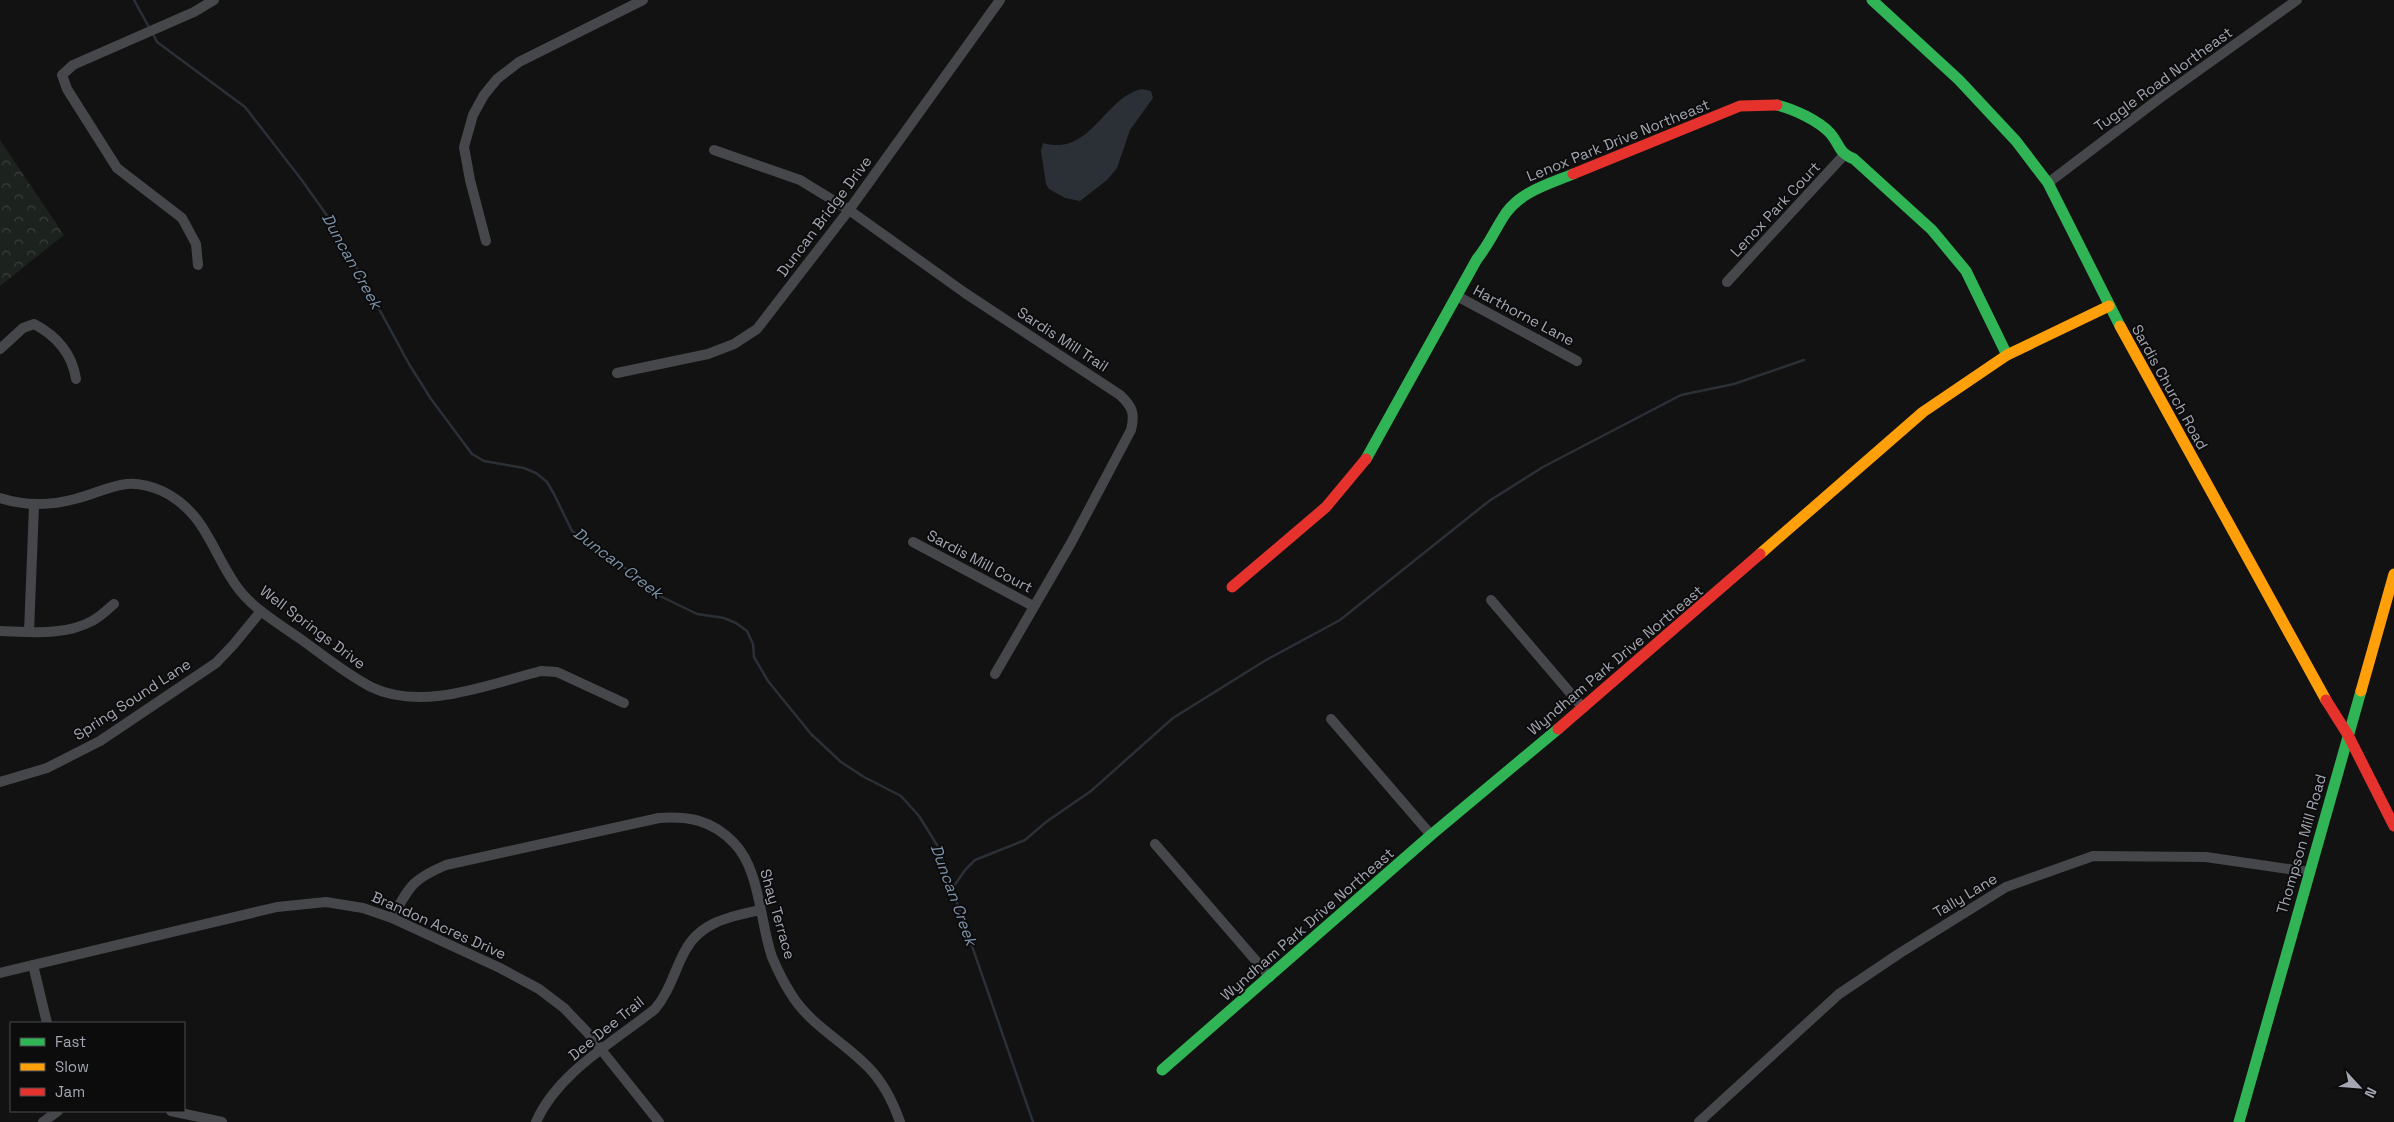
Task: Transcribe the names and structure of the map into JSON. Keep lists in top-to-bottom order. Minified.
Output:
{"streets":{"street":["Tuggle Road Northeast","Lenox Park Drive Northeast","Lenox Park Court","Duncan Bridge Drive","Harthorne Lane","Sardis Mill Trail","Sardis Church Road","Sardis Mill Court","Well Springs Drive","Wyndham Park Drive Northeast","Spring Sound Lane","Thompson Mill Road","Tally Lane","Shay Terrace","Brandon Acres Drive","Dee Dee Trail"]},"crossings":[["Tuggle Road Northeast","Sardis Church Road"],["Lenox Park Drive Northeast","Lenox Park Court"],["Lenox Park Drive Northeast","Harthorne Lane"],["Lenox Park Drive Northeast","Wyndham Park Drive Northeast"],["Duncan Bridge Drive","Sardis Mill Trail"],["Sardis Mill Trail","Sardis Mill Court"],["Sardis Church Road","Wyndham Park Drive Northeast"],["Sardis Church Road","Thompson Mill Road"],["Well Springs Drive","Spring Sound Lane"],["Thompson Mill Road","Tally Lane"],["Shay Terrace","Brandon Acres Drive"],["Shay Terrace","Dee Dee Trail"],["Brandon Acres Drive","Dee Dee Trail"]],"water":["Duncan Creek"],"legend":["Fast","Slow","Jam"],"north":"bottom right"}
